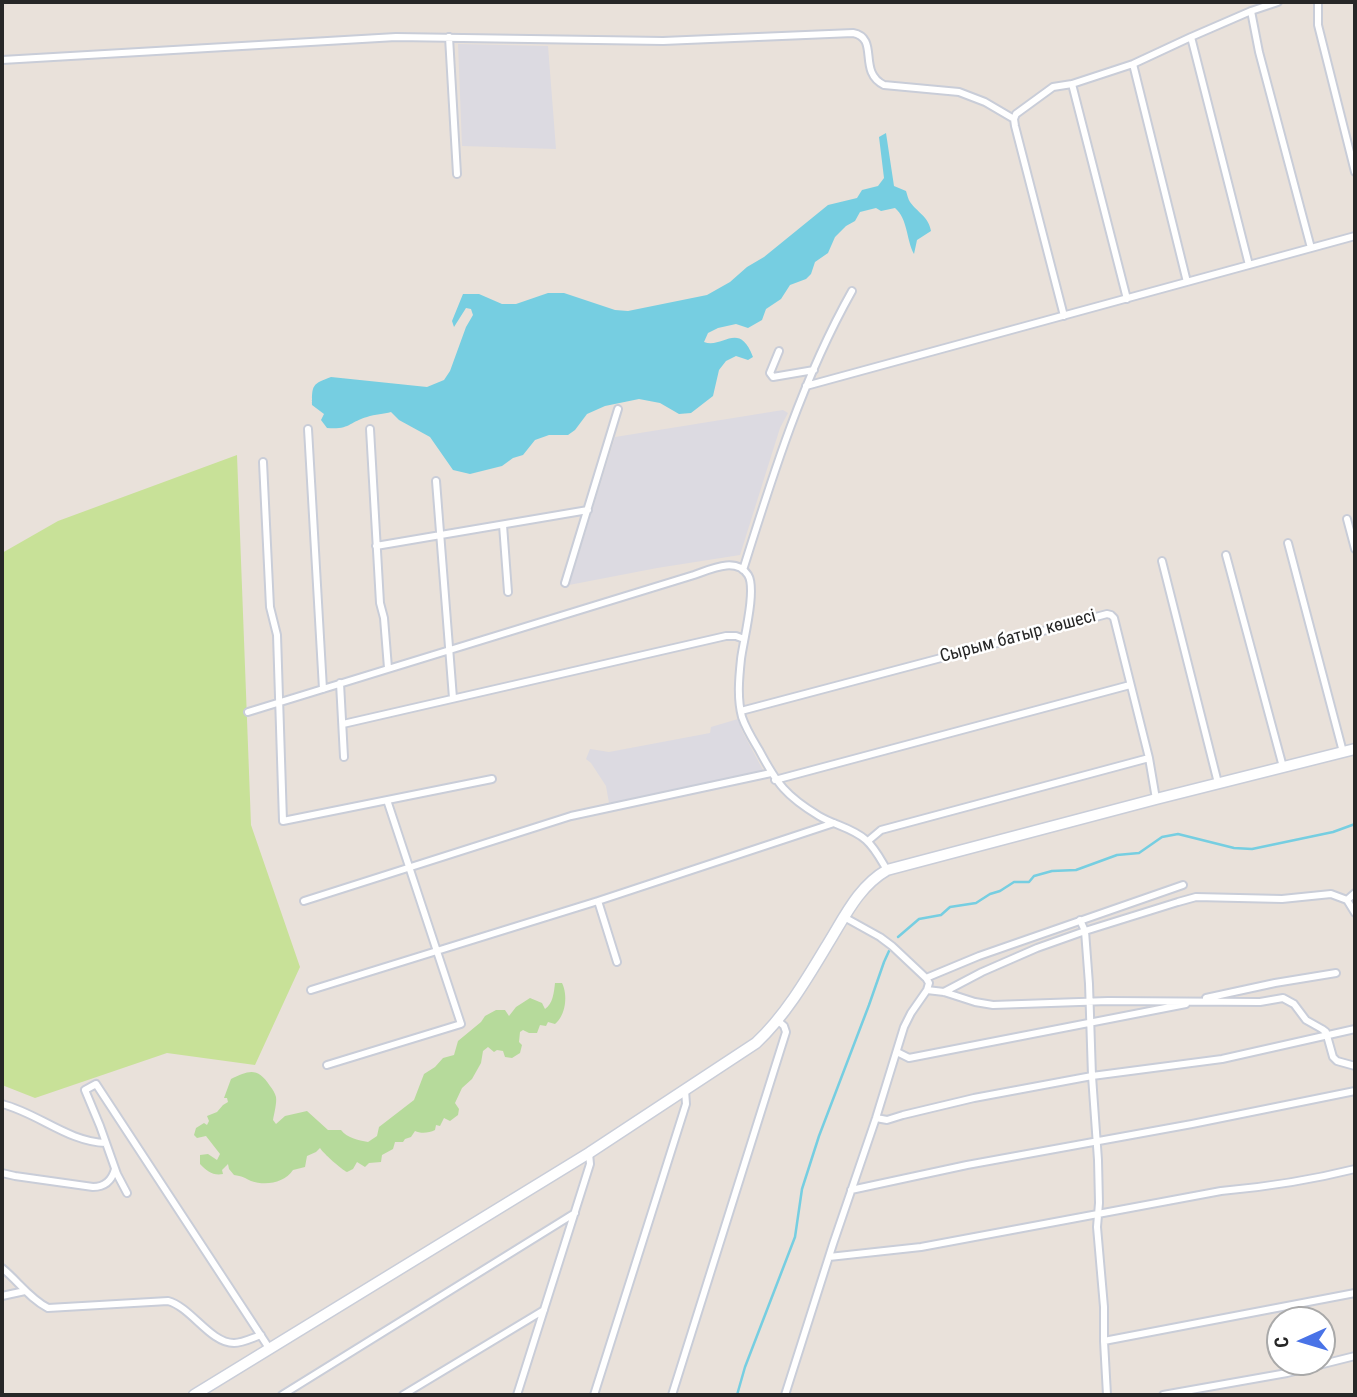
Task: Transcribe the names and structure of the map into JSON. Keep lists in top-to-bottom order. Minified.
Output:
{"streets":{"street":["Сырым батыр көшесі"]},"north":"left"}
